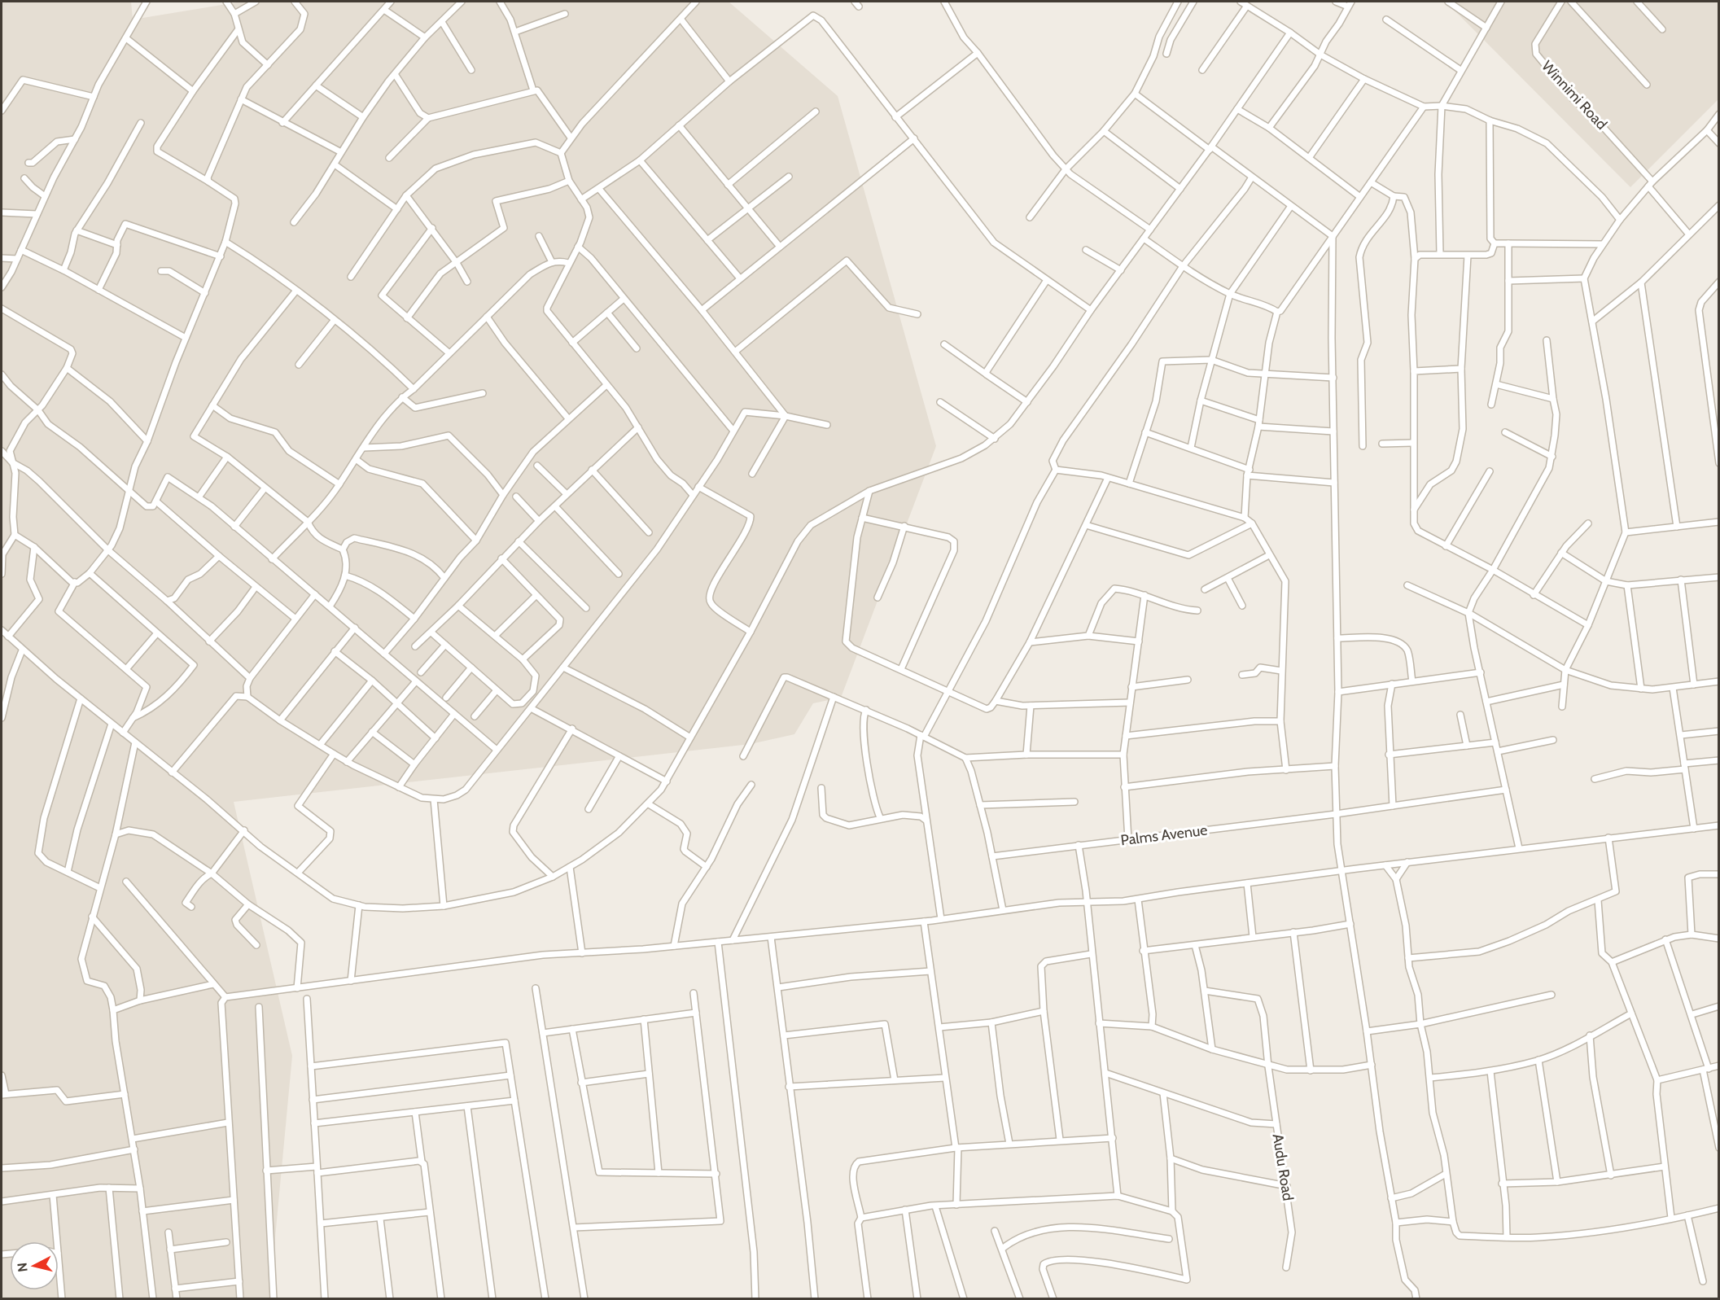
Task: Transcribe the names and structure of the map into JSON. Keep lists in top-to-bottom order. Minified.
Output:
{"streets":{"street":["Winnimi Road","Palms Avenue","Audu Road"]},"north":"left"}
